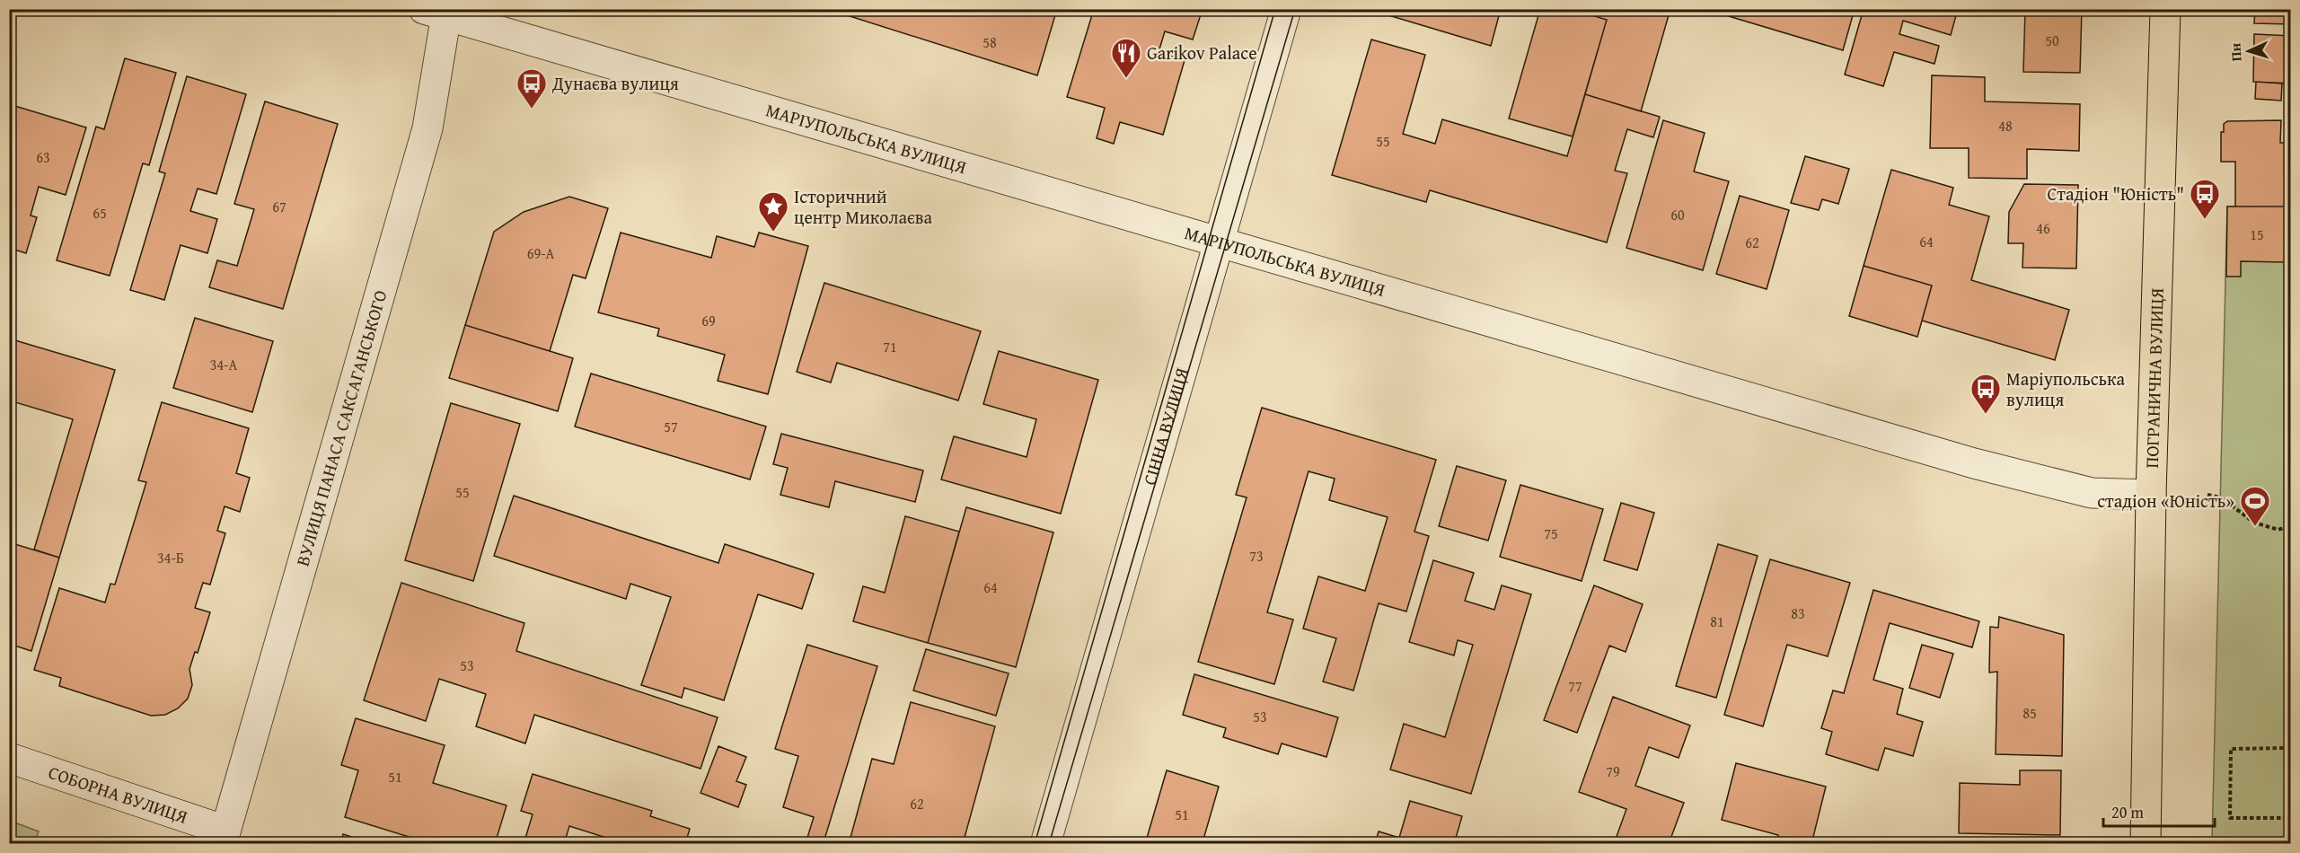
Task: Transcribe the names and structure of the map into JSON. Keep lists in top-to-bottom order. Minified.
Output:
{"streets":{"main road":["ПОГРАНИЧНА ВУЛИЦЯ"],"street":["МАРІУПОЛЬСЬКА ВУЛИЦЯ","СІННА ВУЛИЦЯ","ВУЛИЦЯ ПАНАСА САКСАГАНСЬКОГО","СОБОРНА ВУЛИЦЯ"]},"crossings":[["МАРІУПОЛЬСЬКА ВУЛИЦЯ","ПОГРАНИЧНА ВУЛИЦЯ"],["МАРІУПОЛЬСЬКА ВУЛИЦЯ","СІННА ВУЛИЦЯ"],["МАРІУПОЛЬСЬКА ВУЛИЦЯ","ВУЛИЦЯ ПАНАСА САКСАГАНСЬКОГО"],["ВУЛИЦЯ ПАНАСА САКСАГАНСЬКОГО","СОБОРНА ВУЛИЦЯ"]],"places":{"restaurant":["Garikov Palace"],"bus stop":["Дунаєва вулиця","Стадіон \"Юність\"","Маріупольська вулиця"],"place":["Історичний центр Миколаєва"],"sports":["стадіон «Юність»"]},"house_numbers":["50","58","48","55","63","67","65","60","46","15","64","62","69-А","69","71","34-А","57","55","75","73","34-Б","64","83","81","53","77","85","53","79","51","62","51"],"scale_bar":"20 m","north":"left"}
